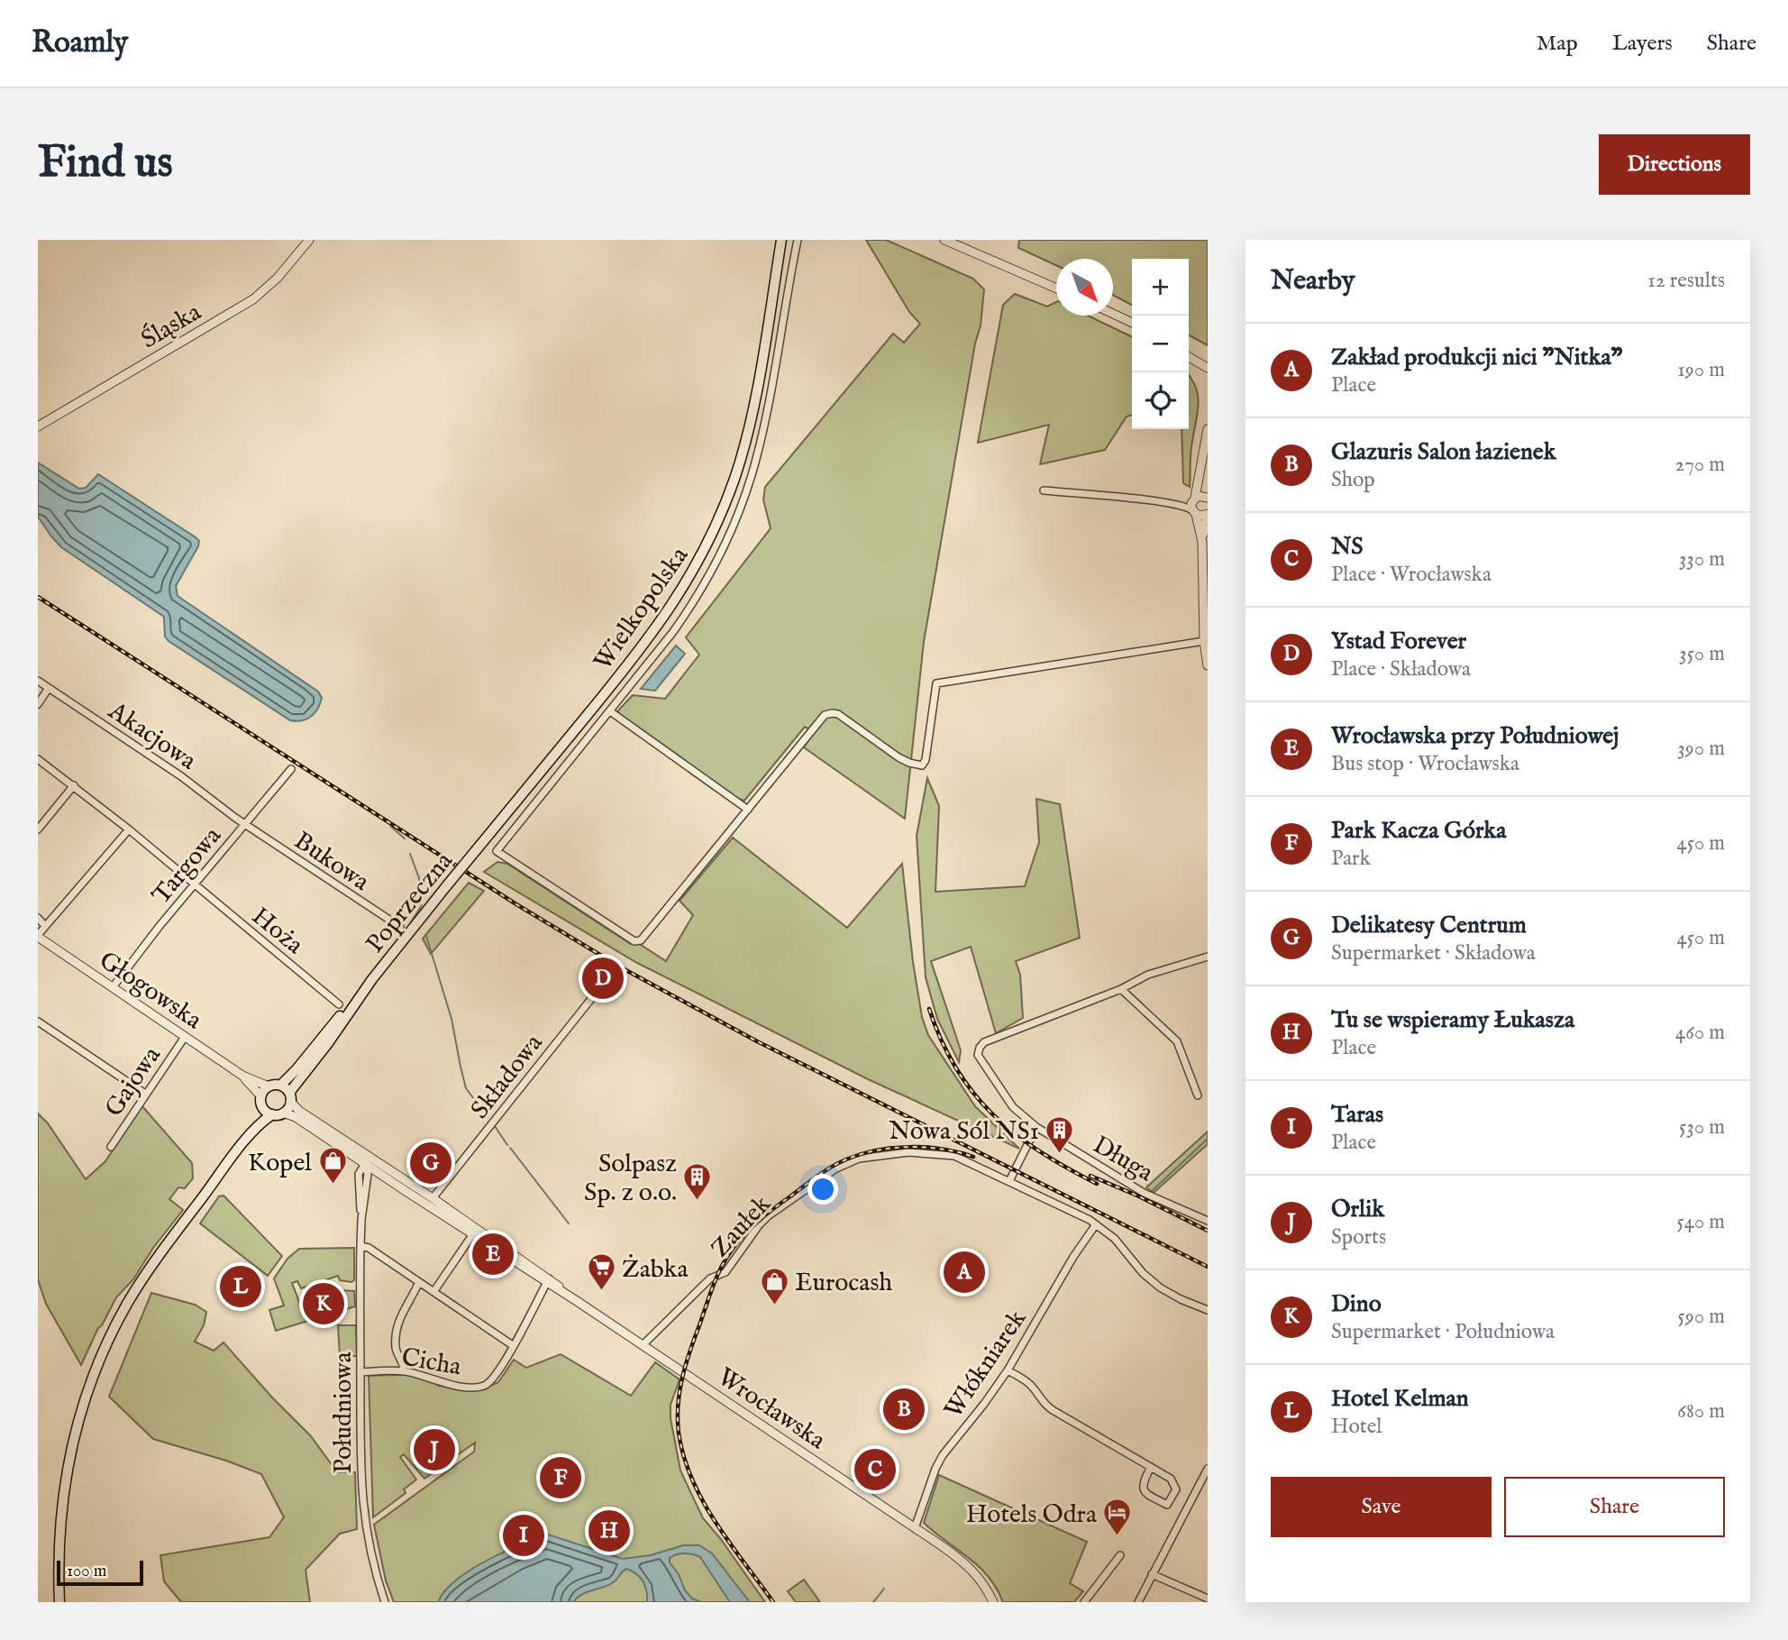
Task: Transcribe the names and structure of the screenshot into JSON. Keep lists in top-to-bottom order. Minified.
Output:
{"streets":{"main road":["Wielkopolska","Poprzeczna"],"street":["Śląska","Akacjowa","Bukowa","Targowa","Hoża","Głogowska","Składowa","Gajowa","Długa","Zaułek","Cicha","Włókniarek","Wrocławska","Południowa"]},"crossings":[["Wielkopolska","Poprzeczna"],["Akacjowa","Bukowa"],["Akacjowa","Targowa"],["Bukowa","Targowa"],["Targowa","Hoża"],["Targowa","Głogowska"],["Poprzeczna","Głogowska"],["Głogowska","Gajowa"],["Składowa","Wrocławska"],["Zaułek","Włókniarek"],["Zaułek","Wrocławska"],["Cicha","Wrocławska"],["Cicha","Południowa"],["Włókniarek","Wrocławska"],["Wrocławska","Południowa"]],"places":{"building":["Nowa Sól NS1","Solpasz Sp. z o.o."],"shop":["Kopel","Eurocash"],"supermarket":["Żabka"],"hotel":["Hotels Odra"]},"scale_bar":"100 m","north":"bottom right","page":{"header":"Roamly","nav":["Map","Layers","Share"],"buttons":["Directions",["Save","Share"]],"title":"Find us","heading":["Nearby","12 results"],"map_buttons":["+","−"],"list":[{"mark":"A","name":"Zakład produkcji nici \"Nitka\"","note":"Place","value":"190 m"},{"mark":"B","name":"Glazuris Salon łazienek","note":"Shop","value":"270 m"},{"mark":"C","name":"NS","note":"Place · Wrocławska","value":"330 m"},{"mark":"D","name":"Ystad Forever","note":"Place · Składowa","value":"350 m"},{"mark":"E","name":"Wrocławska przy Południowej","note":"Bus stop · Wrocławska","value":"390 m"},{"mark":"F","name":"Park Kacza Górka","note":"Park","value":"450 m"},{"mark":"G","name":"Delikatesy Centrum","note":"Supermarket · Składowa","value":"450 m"},{"mark":"H","name":"Tu se wspieramy Łukasza","note":"Place","value":"460 m"},{"mark":"I","name":"Taras","note":"Place","value":"530 m"},{"mark":"J","name":"Orlik","note":"Sports","value":"540 m"},{"mark":"K","name":"Dino","note":"Supermarket · Południowa","value":"590 m"},{"mark":"L","name":"Hotel Kelman","note":"Hotel","value":"680 m"}],"pins":["D","G","E","A","L","K","B","J","C","F","H","I"],"scale":"100 m"}}
